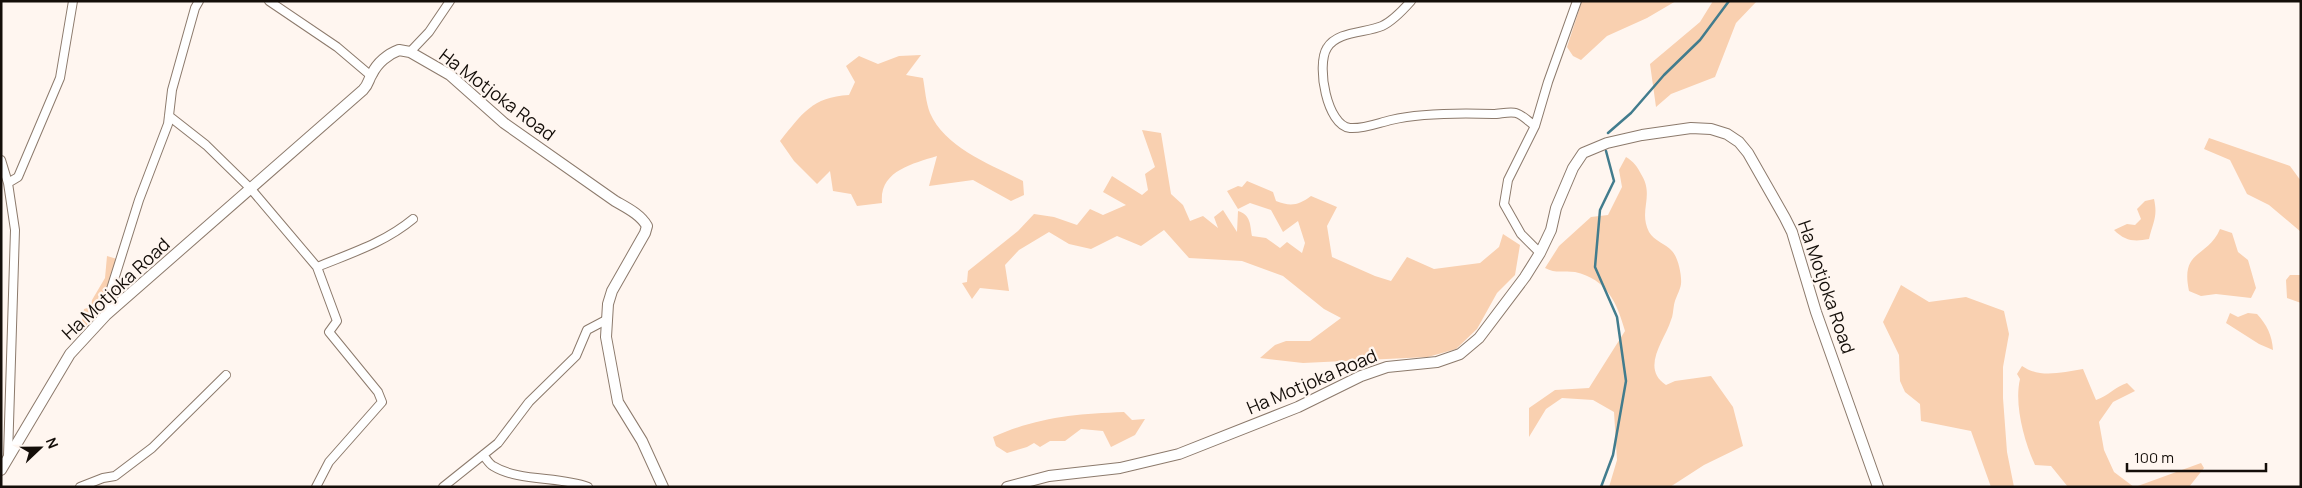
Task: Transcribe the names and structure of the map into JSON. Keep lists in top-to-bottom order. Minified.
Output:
{"streets":{"street":["Ha Motjoka Road"]},"scale_bar":"100 m","north":"right"}
